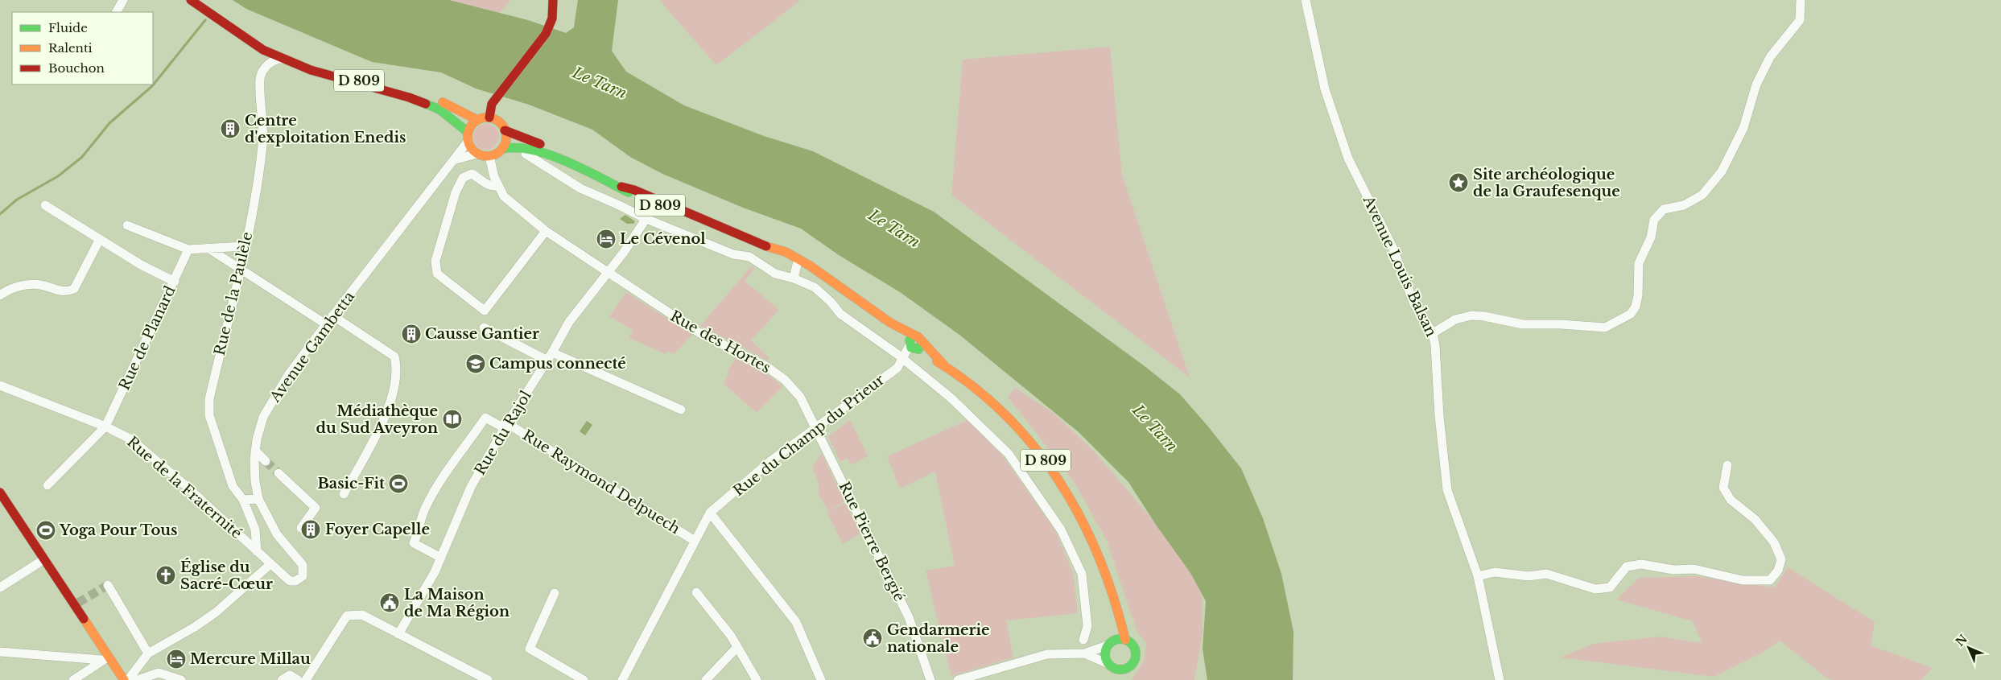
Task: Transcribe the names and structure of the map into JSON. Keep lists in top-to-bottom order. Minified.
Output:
{"streets":{"main road":["D 809"],"street":["Avenue Louis Balsan","Rue de la Paulèle","Rue de Planard","Rue des Hortes","Avenue Gambetta","Rue du Rajol","Rue du Champ du Prieur","Rue Raymond Delpuech","Rue de la Fraternité","Rue Pierre Bergié"]},"crossings":[["D 809","Rue de la Paulèle"],["D 809","Avenue Gambetta"],["D 809","Rue du Rajol"],["D 809","Rue du Champ du Prieur"],["Rue de la Paulèle","Rue de la Fraternité"],["Rue de Planard","Rue de la Fraternité"],["Rue des Hortes","Rue du Rajol"],["Rue des Hortes","Rue du Champ du Prieur"],["Rue des Hortes","Rue Pierre Bergié"],["Avenue Gambetta","Rue de la Fraternité"],["Rue du Rajol","Rue Raymond Delpuech"],["Rue du Champ du Prieur","Rue Raymond Delpuech"],["Rue du Champ du Prieur","Rue Pierre Bergié"]],"water":["Le Tarn"],"places":{"building":["Centre d'exploitation Enedis","Causse Gantier","Foyer Capelle"],"place":["Site archéologique de la Graufesenque"],"hotel":["Le Cévenol","Mercure Millau"],"school or university":["Campus connecté"],"library":["Médiathèque du Sud Aveyron"],"sports":["Basic-Fit","Yoga Pour Tous"],"church":["Église du Sacré-Cœur"],"public building":["La Maison de Ma Région","Gendarmerie nationale"]},"legend":["Fluide","Ralenti","Bouchon"],"north":"top left"}
